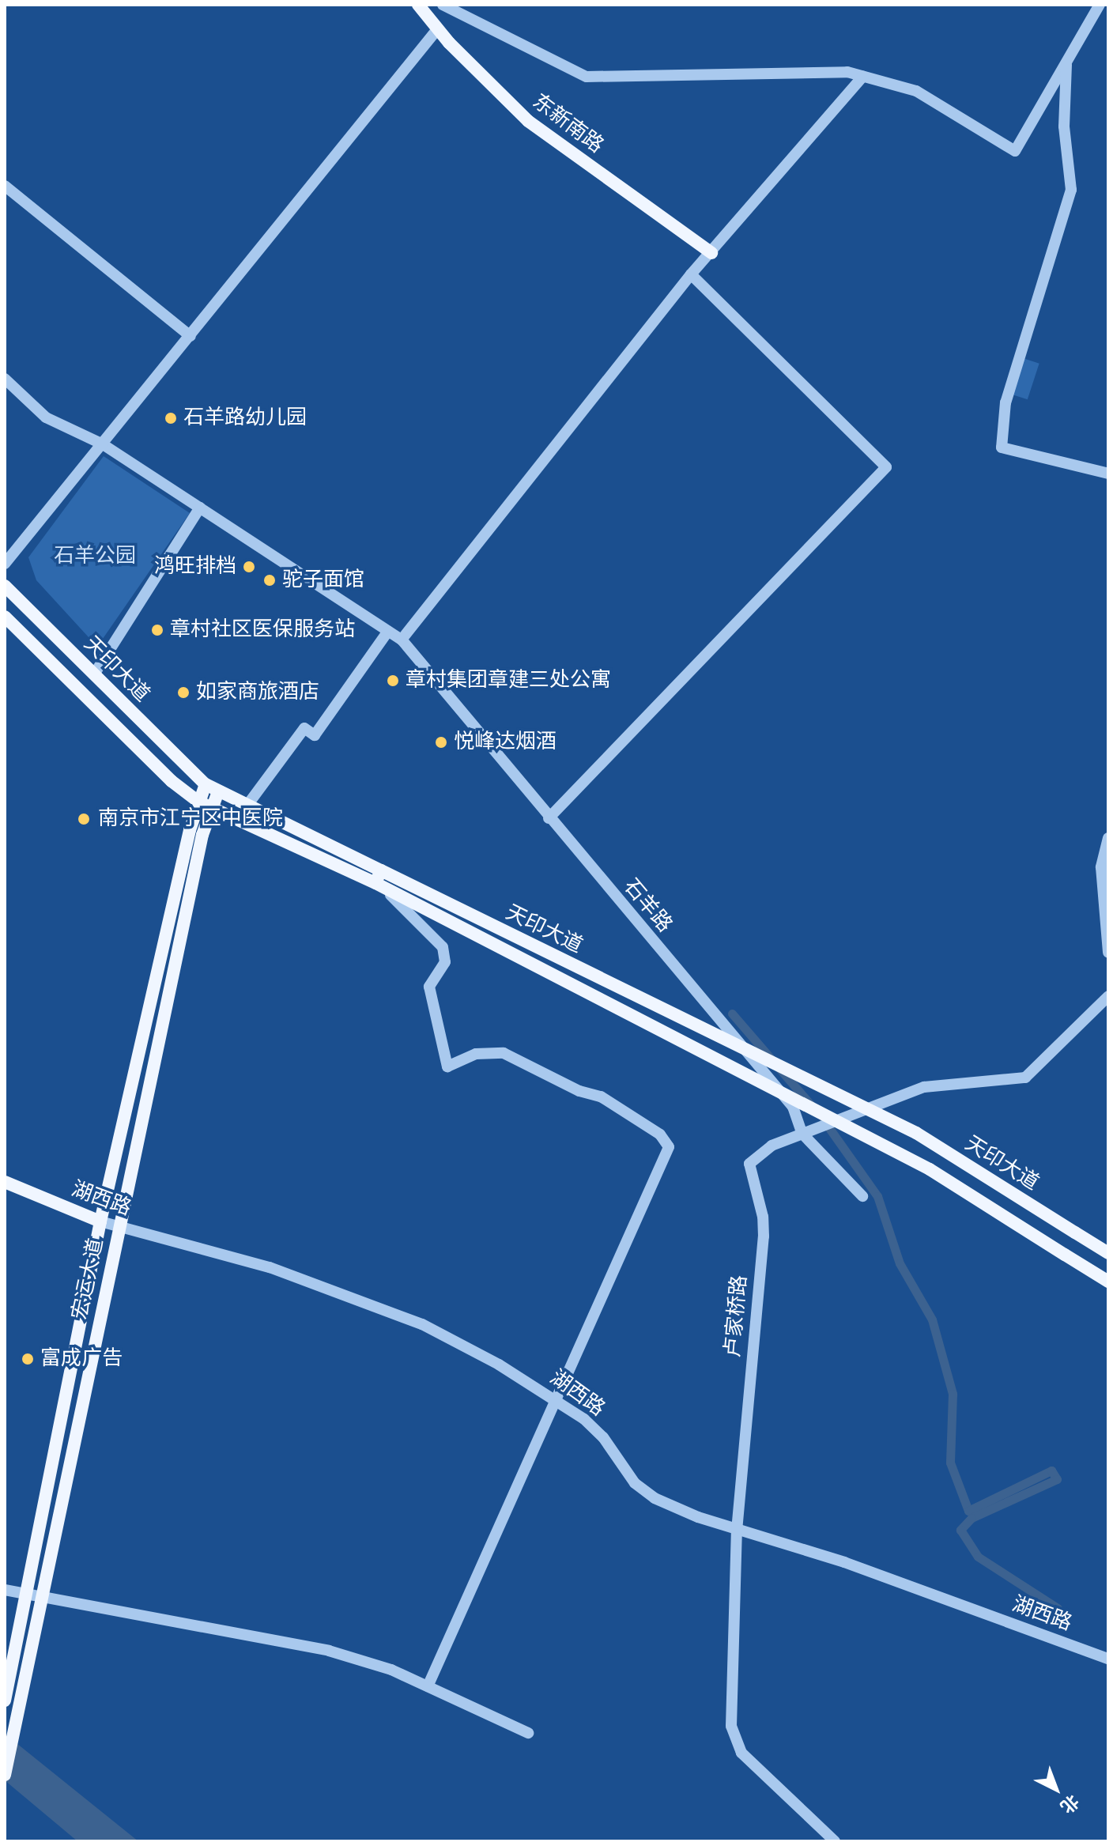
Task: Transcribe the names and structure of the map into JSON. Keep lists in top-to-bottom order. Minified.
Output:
{"streets":{"main road":["东新南路","天印大道","湖西路","宏运大道"],"street":["石羊路","卢家桥路"]},"crossings":[["天印大道","宏运大道"],["石羊路","卢家桥路"],["湖西路","宏运大道"],["湖西路","卢家桥路"]],"parks":["石羊公园"],"places":["石羊路幼儿园","鸿旺排档","驼子面馆","章村社区医保服务站","章村集团章建三处公寓","如家商旅酒店","悦峰达烟酒","南京市江宁区中医院","富成广告"],"north":"bottom right"}
